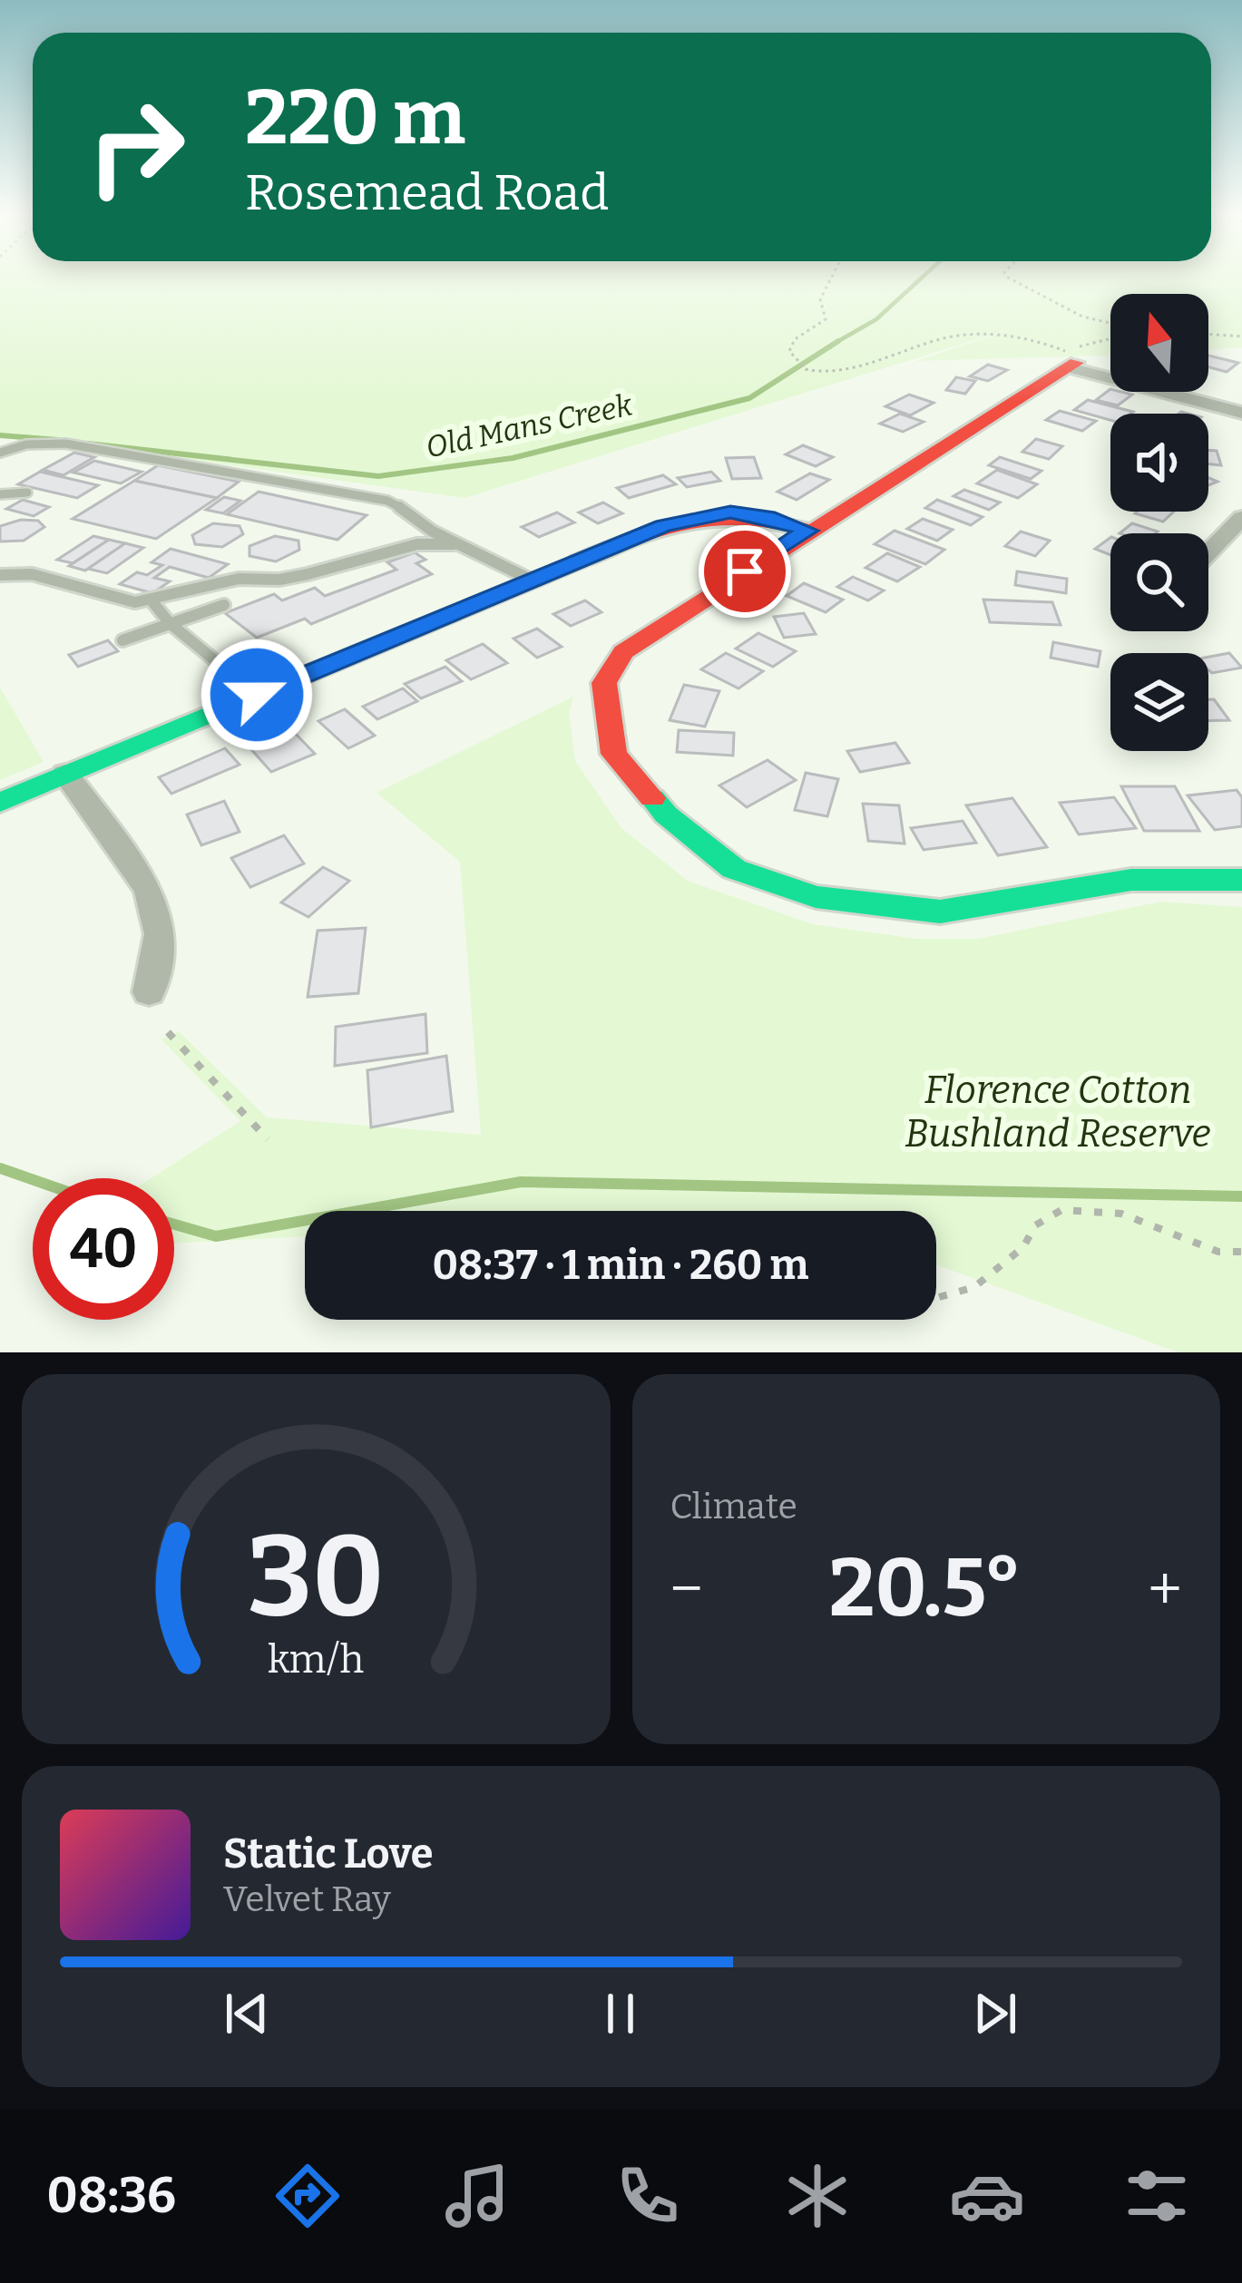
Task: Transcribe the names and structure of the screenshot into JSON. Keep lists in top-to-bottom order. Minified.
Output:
{"water":["Old Mans Creek"],"parks":["Florence Cotton Bushland Reserve"],"north":"top","page":{"turn":["220 m","Rosemead Road"],"limit":"40","trip":"08:37 · 1 min · 260 m","tile":"Climate","heat":["−","20.5°","+"],"song":["Static Love","Velvet Ray"],"tabs":"08:36","gauge":["30","km/h"]}}
